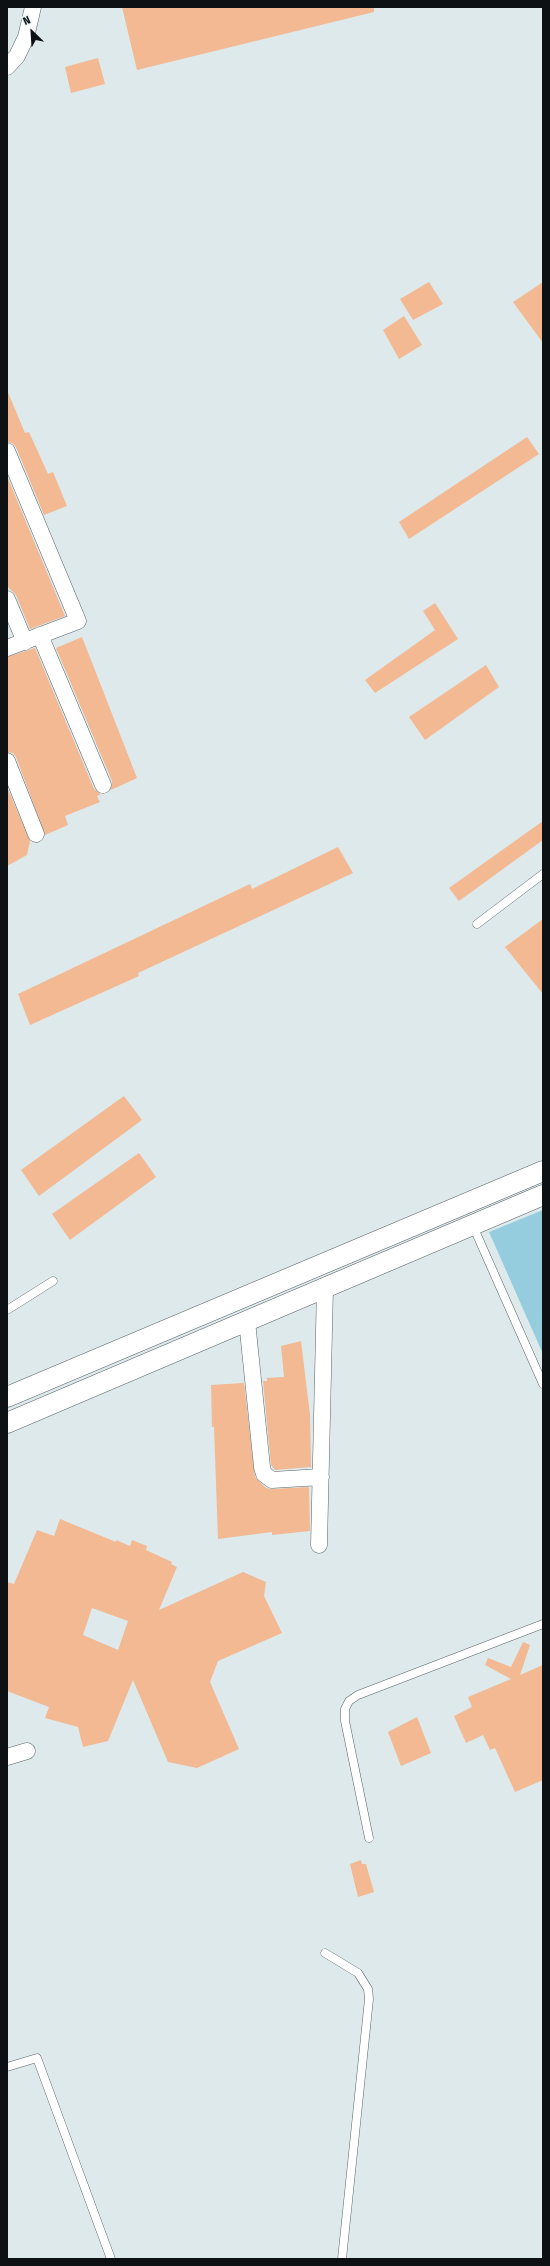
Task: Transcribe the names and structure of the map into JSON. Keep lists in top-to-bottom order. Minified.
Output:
{"north":"top left"}
